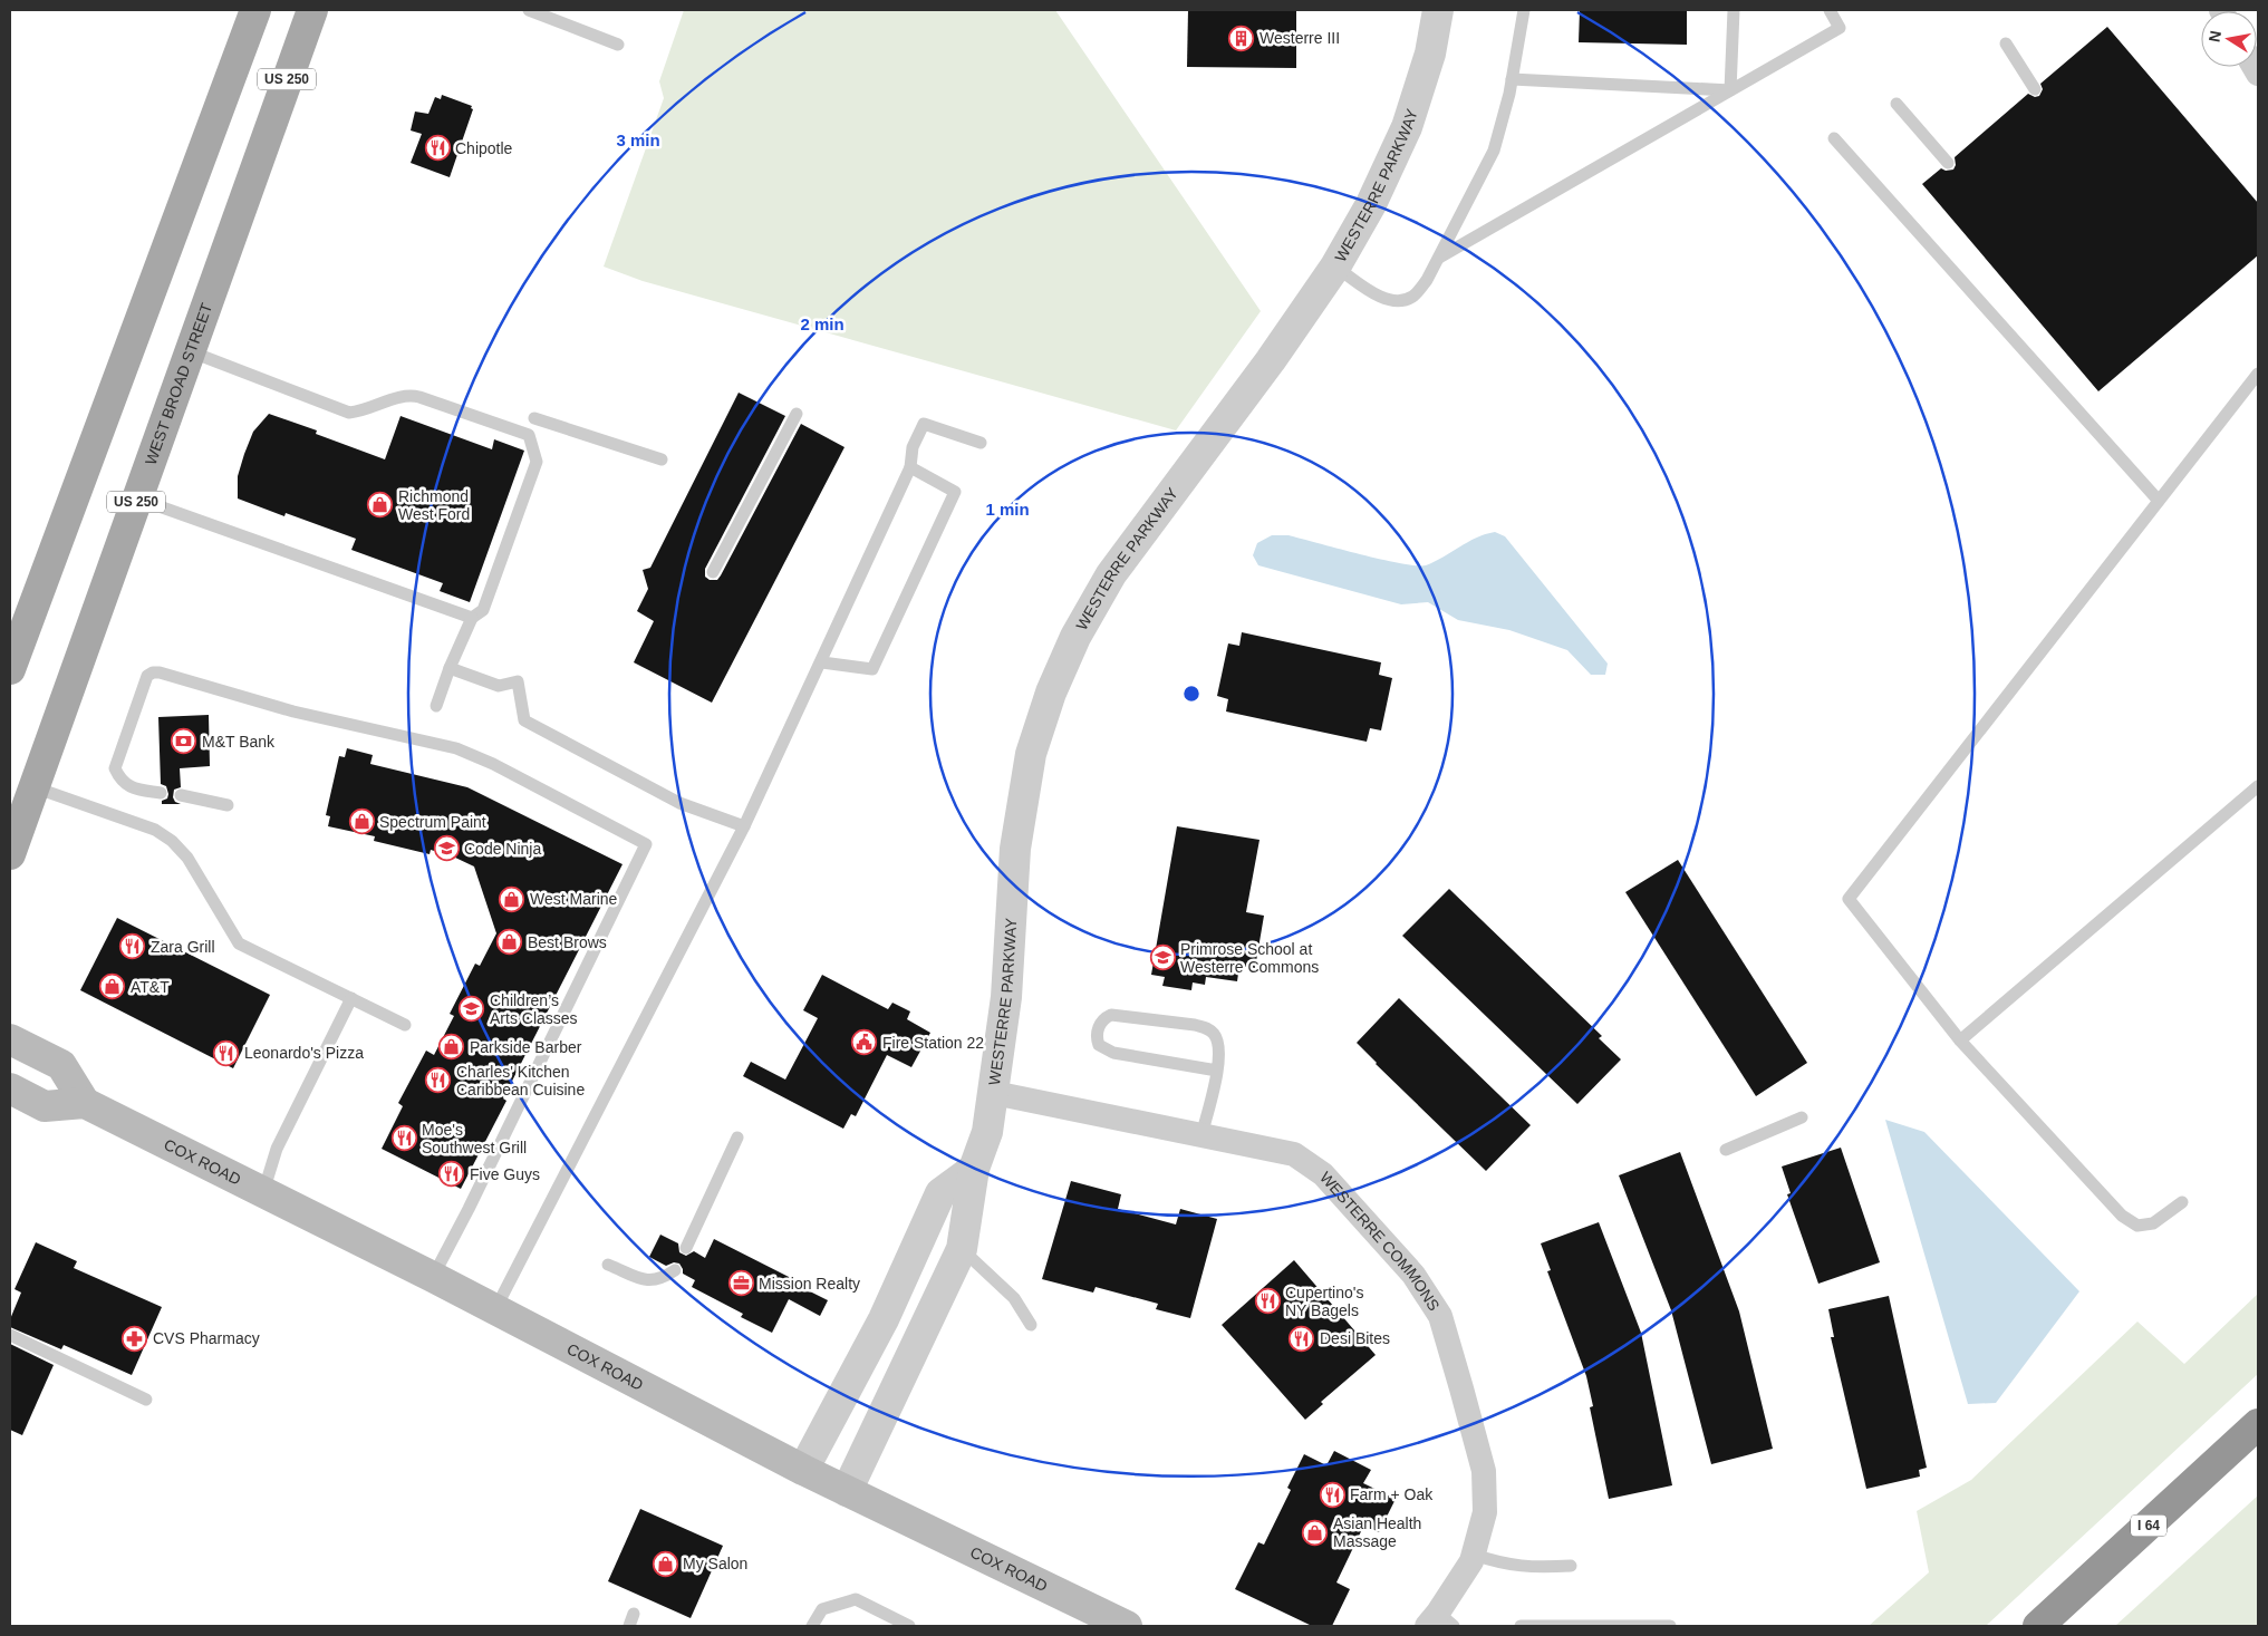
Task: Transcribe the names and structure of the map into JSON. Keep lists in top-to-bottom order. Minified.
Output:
{"streets":{"highway":["I 64"],"main road":["US 250","WEST BROAD STREET","COX ROAD"],"street":["WESTERRE PARKWAY","WESTERRE COMMONS"]},"crossings":[["WESTERRE PARKWAY","COX ROAD"],["WESTERRE PARKWAY","WESTERRE COMMONS"]],"places":{"building":["Westerre III"],"restaurant":["Chipotle","Zara Grill","Leonardo's Pizza","Charles' Kitchen Caribbean Cuisine","Moe's Southwest Grill","Five Guys","Cupertino's NY Bagels","Desi Bites","Farm + Oak"],"shop":["Richmond West Ford","Spectrum Paint","West Marine","Best Brows","AT&T","Parkside Barber","Asian Health Massage","My Salon"],"bank":["M&T Bank"],"school or university":["Code Ninja","Primrose School at Westerre Commons","Children’s Arts Classes"],"public building":["Fire Station 22"],"office":["Mission Realty"],"pharmacy":["CVS Pharmacy"]},"north":"left","rings":["3 min","2 min","1 min"]}
